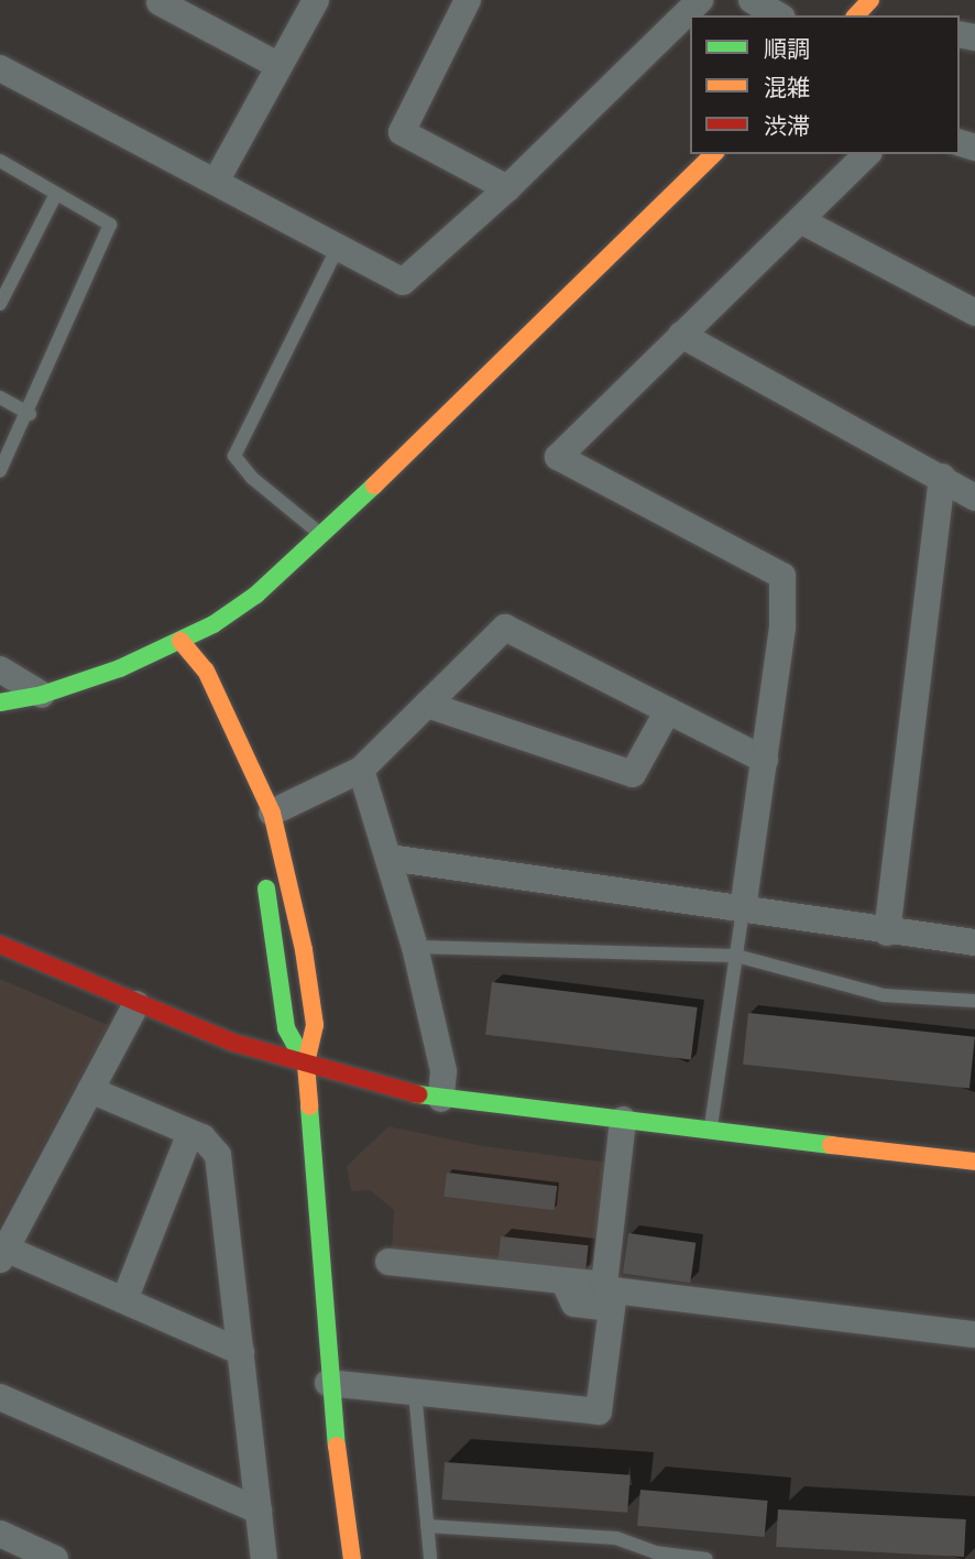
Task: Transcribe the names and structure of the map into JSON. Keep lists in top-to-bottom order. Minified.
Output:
{"legend":["順調","混雑","渋滞"]}
